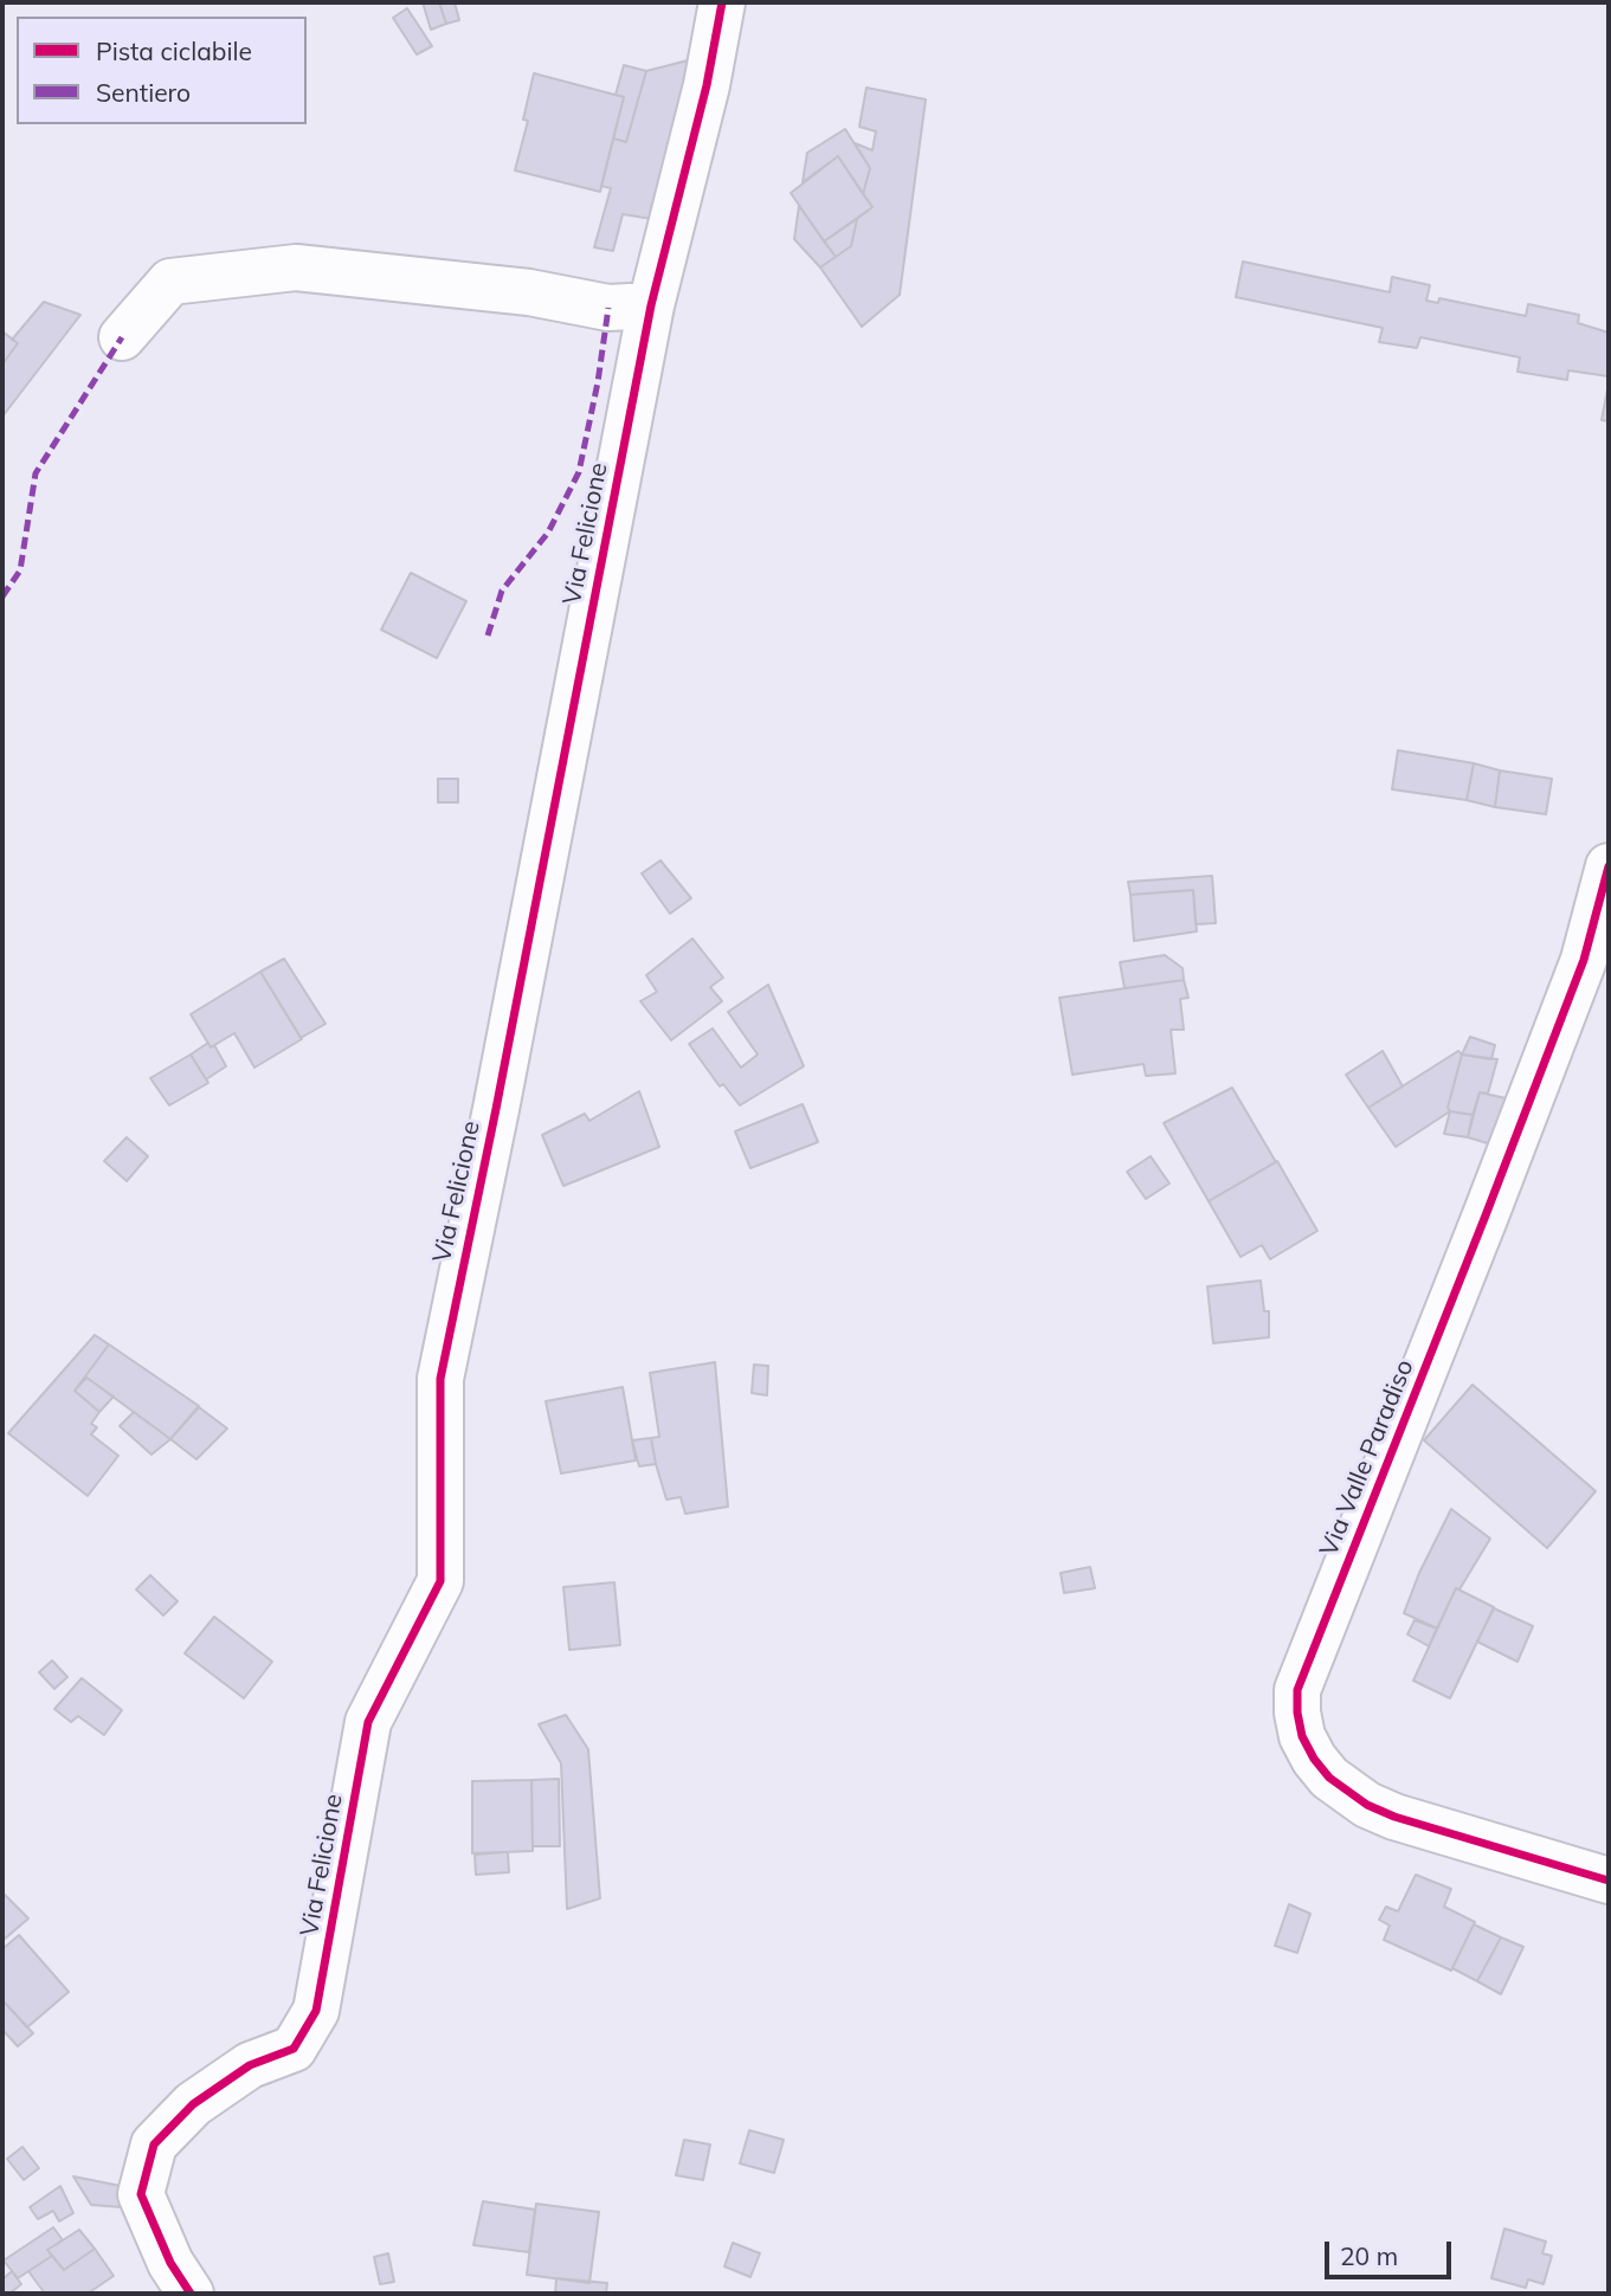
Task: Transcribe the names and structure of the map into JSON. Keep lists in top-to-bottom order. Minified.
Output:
{"streets":{"street":["Via Felicione","Via Valle Paradiso"]},"legend":["Pista ciclabile","Sentiero"],"scale_bar":"20 m"}
